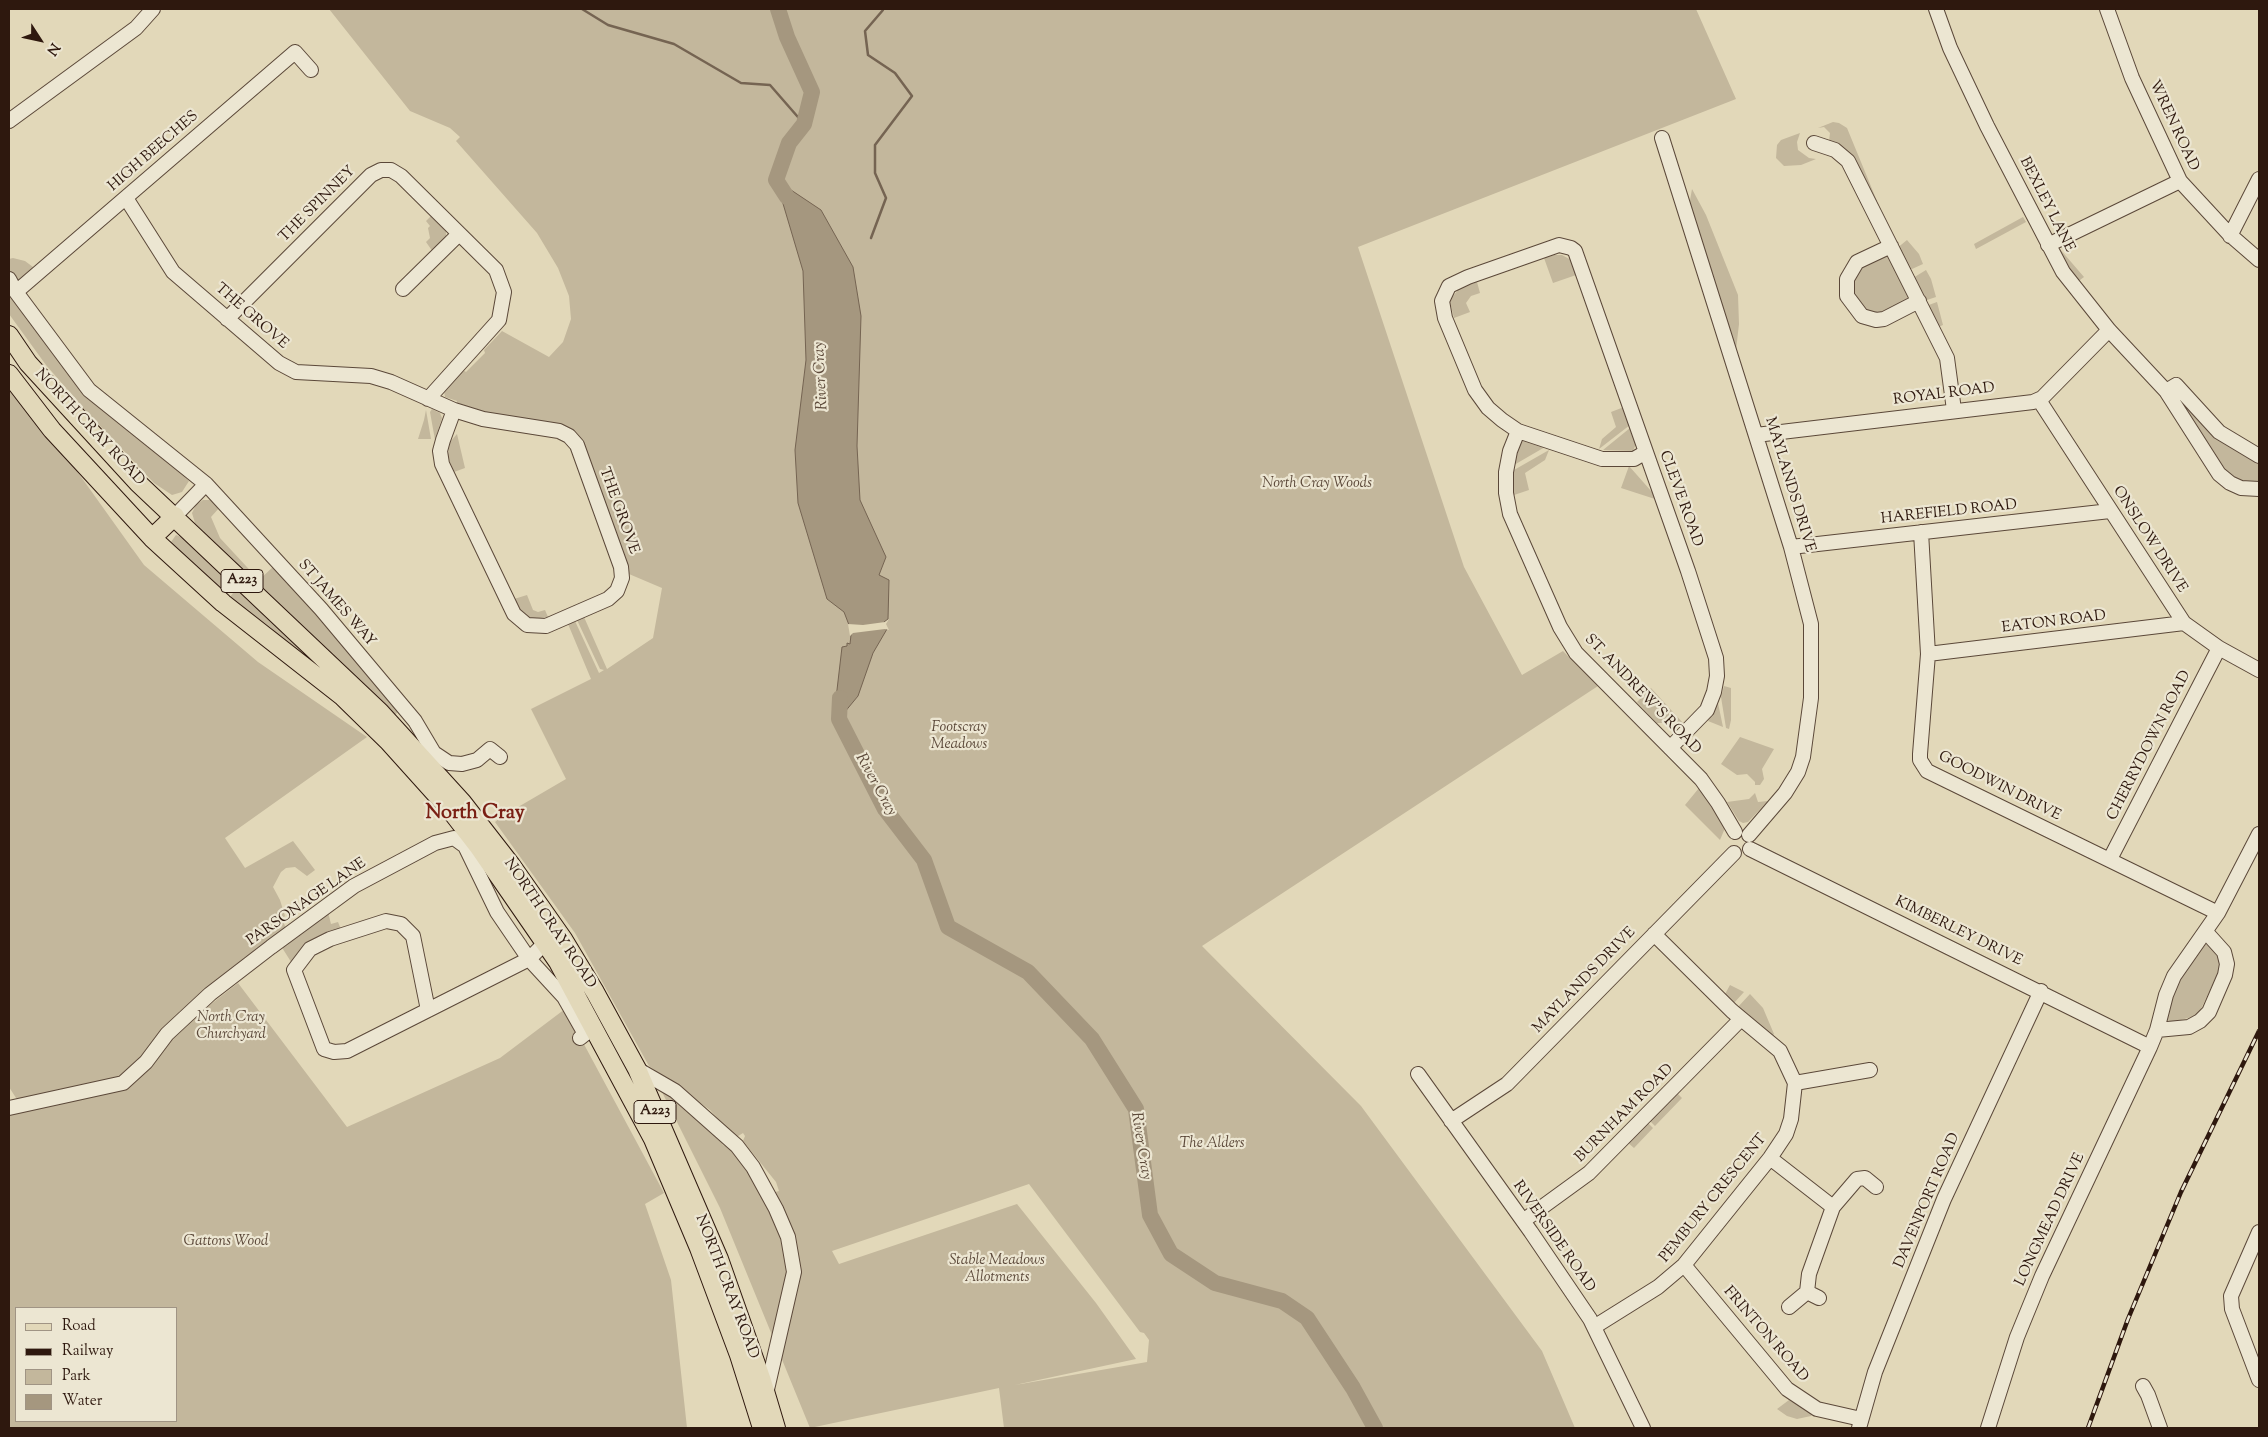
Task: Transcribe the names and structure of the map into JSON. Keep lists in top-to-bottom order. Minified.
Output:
{"streets":{"main road":["NORTH CRAY ROAD","A223"],"street":["WREN ROAD","HIGH BEECHES","THE SPINNEY","BEXLEY LANE","THE GROVE","ROYAL ROAD","MAYLANDS DRIVE","CLEVE ROAD","HAREFIELD ROAD","ONSLOW DRIVE","ST JAMES WAY","EATON ROAD","ST. ANDREW'S ROAD","CHERRYDOWN ROAD","GOODWIN DRIVE","PARSONAGE LANE","KIMBERLEY DRIVE","BURNHAM ROAD","PEMBURY CRESCENT","DAVENPORT ROAD","LONGMEAD DRIVE","RIVERSIDE ROAD","FRINTON ROAD"]},"crossings":[["HIGH BEECHES","THE GROVE"],["HIGH BEECHES","ST JAMES WAY"],["THE SPINNEY","THE GROVE"],["ROYAL ROAD","MAYLANDS DRIVE"],["ROYAL ROAD","ONSLOW DRIVE"],["MAYLANDS DRIVE","HAREFIELD ROAD"],["MAYLANDS DRIVE","ST. ANDREW'S ROAD"],["MAYLANDS DRIVE","KIMBERLEY DRIVE"],["MAYLANDS DRIVE","PEMBURY CRESCENT"],["MAYLANDS DRIVE","RIVERSIDE ROAD"],["CLEVE ROAD","ST. ANDREW'S ROAD"],["HAREFIELD ROAD","ONSLOW DRIVE"],["HAREFIELD ROAD","GOODWIN DRIVE"],["ONSLOW DRIVE","EATON ROAD"],["ONSLOW DRIVE","CHERRYDOWN ROAD"],["EATON ROAD","GOODWIN DRIVE"],["ST. ANDREW'S ROAD","KIMBERLEY DRIVE"],["CHERRYDOWN ROAD","GOODWIN DRIVE"],["GOODWIN DRIVE","LONGMEAD DRIVE"],["KIMBERLEY DRIVE","DAVENPORT ROAD"],["KIMBERLEY DRIVE","LONGMEAD DRIVE"],["BURNHAM ROAD","PEMBURY CRESCENT"],["BURNHAM ROAD","RIVERSIDE ROAD"],["PEMBURY CRESCENT","RIVERSIDE ROAD"],["PEMBURY CRESCENT","FRINTON ROAD"],["DAVENPORT ROAD","FRINTON ROAD"]],"districts":["North Cray"],"water":["River Cray"],"parks":["North Cray Woods","Footscray Meadows","North Cray Churchyard","The Alders","Gattons Wood","Stable Meadows Allotments"],"legend":["Road","Railway","Park","Water"],"north":"bottom right"}
